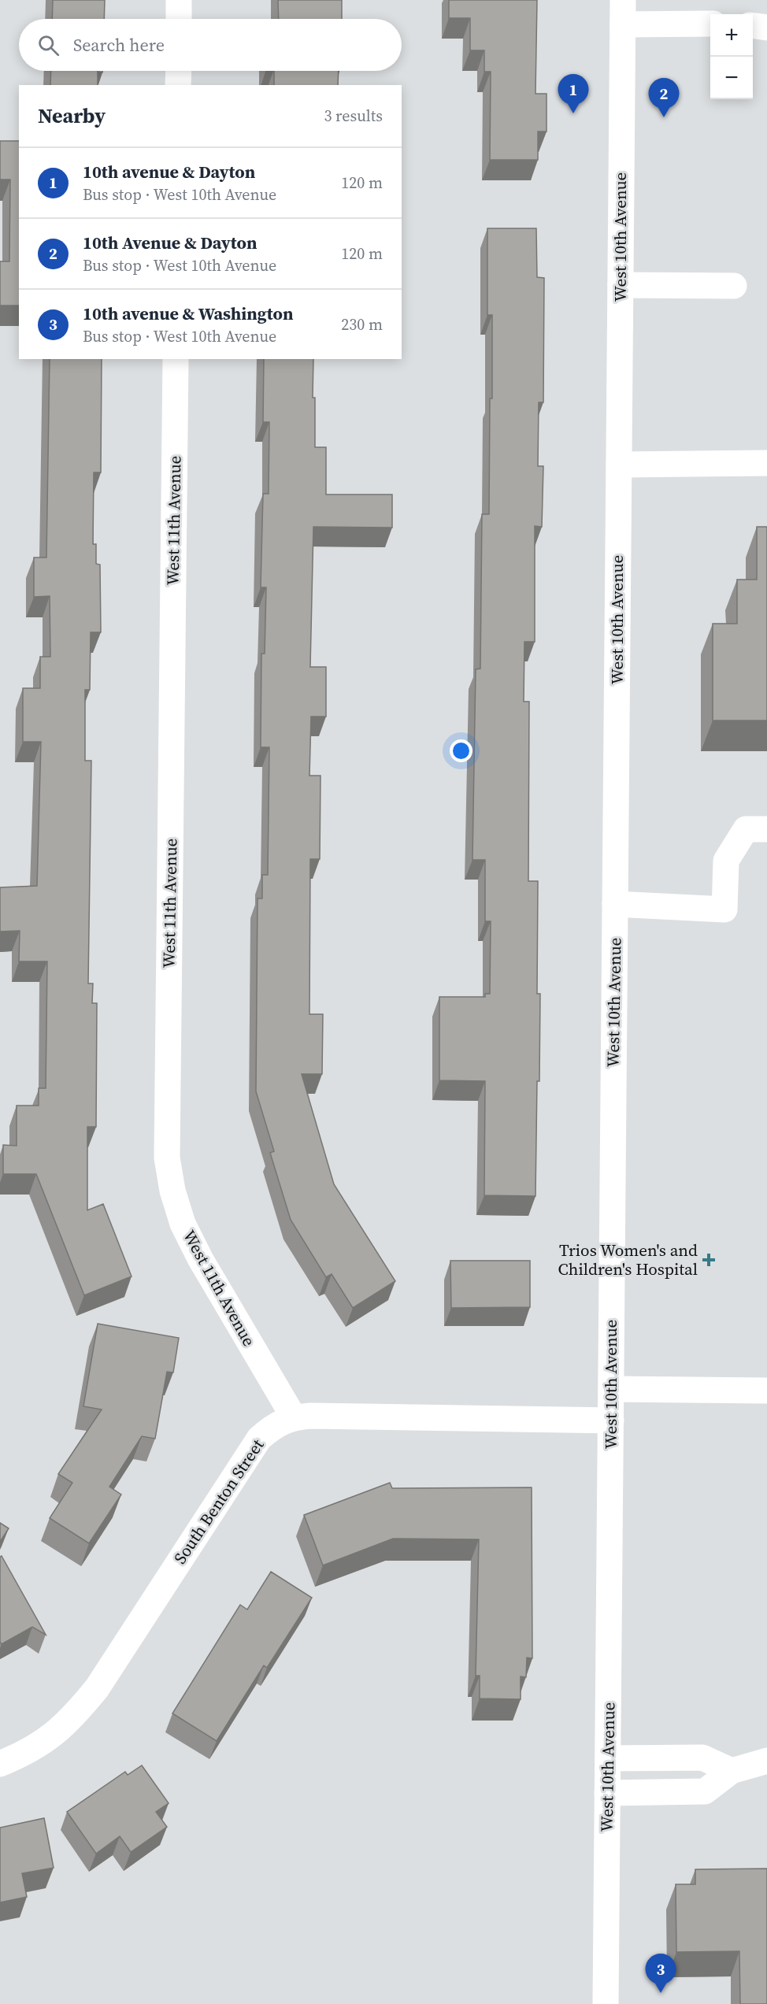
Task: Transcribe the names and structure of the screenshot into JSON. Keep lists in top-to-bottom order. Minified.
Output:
{"streets":{"street":["West 10th Avenue","West 11th Avenue","South Benton Street"]},"crossings":[["West 10th Avenue","South Benton Street"],["West 11th Avenue","South Benton Street"]],"places":{"health":["Trios Women's and Children's Hospital"]},"page":{"map_buttons":["+","−"],"search":"Search here","pins":["1","2","3"],"heading":["Nearby","3 results"],"list":[{"mark":"1","name":"10th avenue & Dayton","note":"Bus stop · West 10th Avenue","value":"120 m"},{"mark":"2","name":"10th Avenue & Dayton","note":"Bus stop · West 10th Avenue","value":"120 m"},{"mark":"3","name":"10th avenue & Washington","note":"Bus stop · West 10th Avenue","value":"230 m"}]}}
